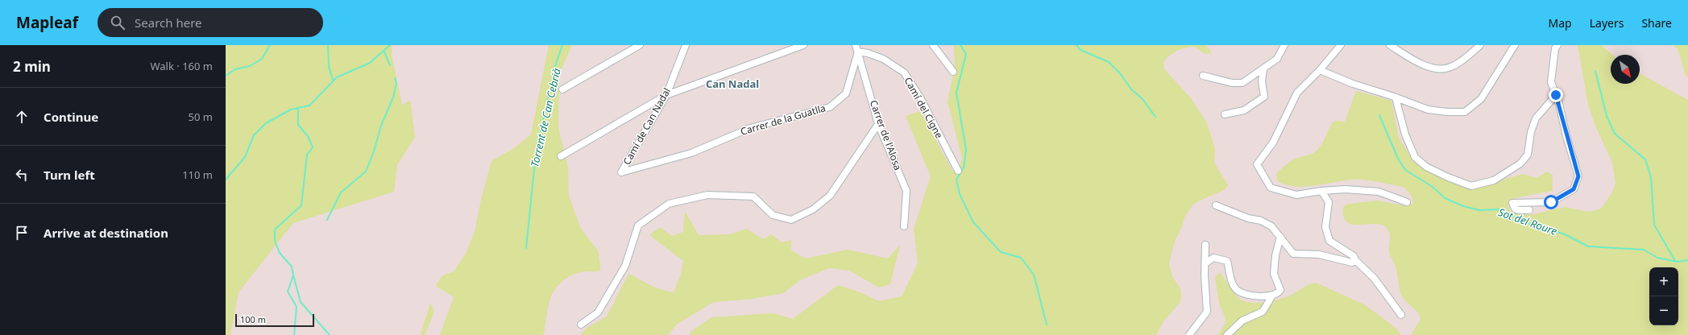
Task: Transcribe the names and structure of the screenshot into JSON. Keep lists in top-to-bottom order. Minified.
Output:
{"streets":{"street":["Camí del Cigne","Carrer de la Guatlla","Camí de Can Nadal","Carrer de l'Alosa"]},"crossings":[["Camí del Cigne","Carrer de la Guatlla"],["Camí del Cigne","Carrer de l'Alosa"],["Carrer de la Guatlla","Camí de Can Nadal"],["Carrer de la Guatlla","Carrer de l'Alosa"]],"districts":["Can Nadal"],"water":["Torrent de Can Cebrià","Sot del Roure"],"scale_bar":"100 m","north":"bottom right","page":{"header":"Mapleaf","search":"Search here","nav":["Map","Layers","Share"],"heading":["2 min","Walk · 160 m"],"list":[["Continue","50 m"],["Turn left","110 m"],"Arrive at destination"],"map_buttons":["+","−"],"scale":"100 m"}}
